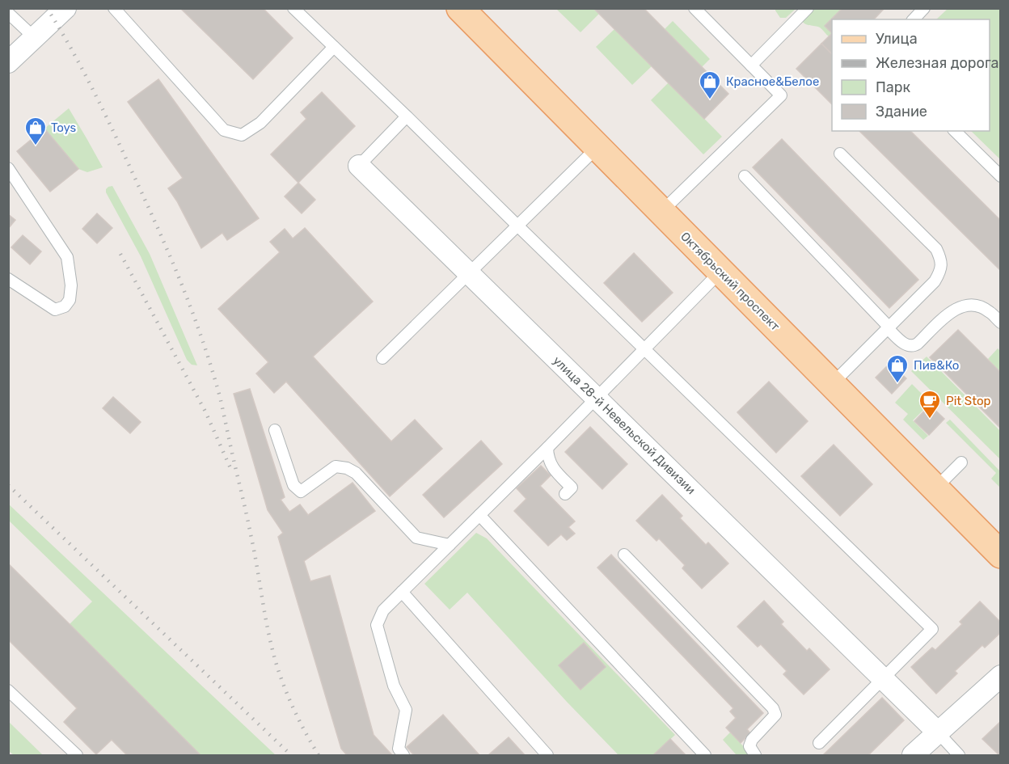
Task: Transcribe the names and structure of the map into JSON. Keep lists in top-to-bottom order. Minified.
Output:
{"streets":{"main road":["Октябрьский проспект"],"street":["улица 28-й Невельской Дивизии"]},"places":{"shop":["Красное&Белое","Toys","Пив&Ко"],"cafe":["Pit Stop"]},"legend":["Улица","Железная дорога","Парк","Здание"]}
